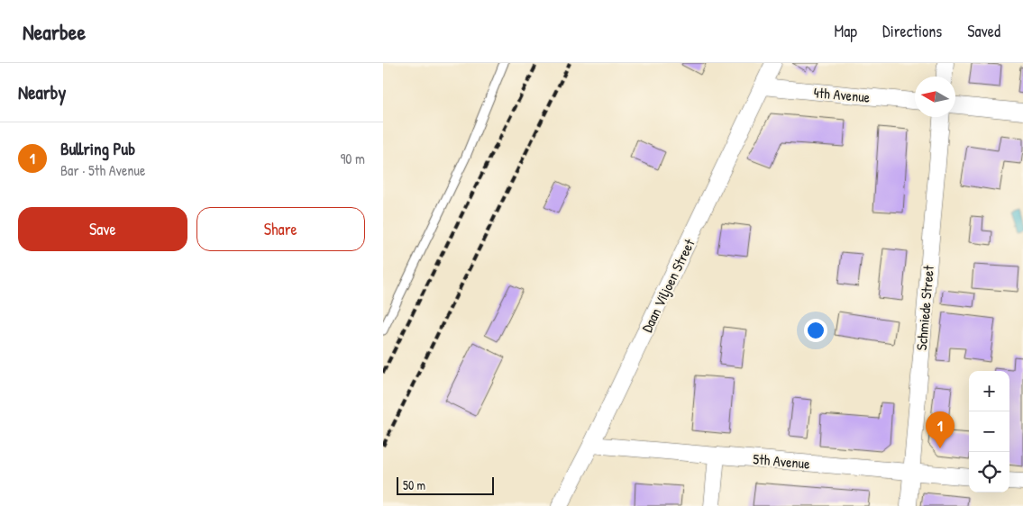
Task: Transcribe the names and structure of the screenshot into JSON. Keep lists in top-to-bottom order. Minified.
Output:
{"streets":{"street":["4th Avenue","Daan Viljoen Street","Schmiede Street","5th Avenue"]},"crossings":[["4th Avenue","Daan Viljoen Street"],["Daan Viljoen Street","5th Avenue"],["Schmiede Street","5th Avenue"]],"scale_bar":"50 m","north":"left","page":{"header":"Nearbee","nav":["Map","Directions","Saved"],"heading":"Nearby","list":[{"mark":"1","name":"Bullring Pub","note":"Bar · 5th Avenue","value":"90 m"}],"buttons":["Save","Share"],"map_buttons":["+","−"],"pins":"1","scale":"50 m"}}
